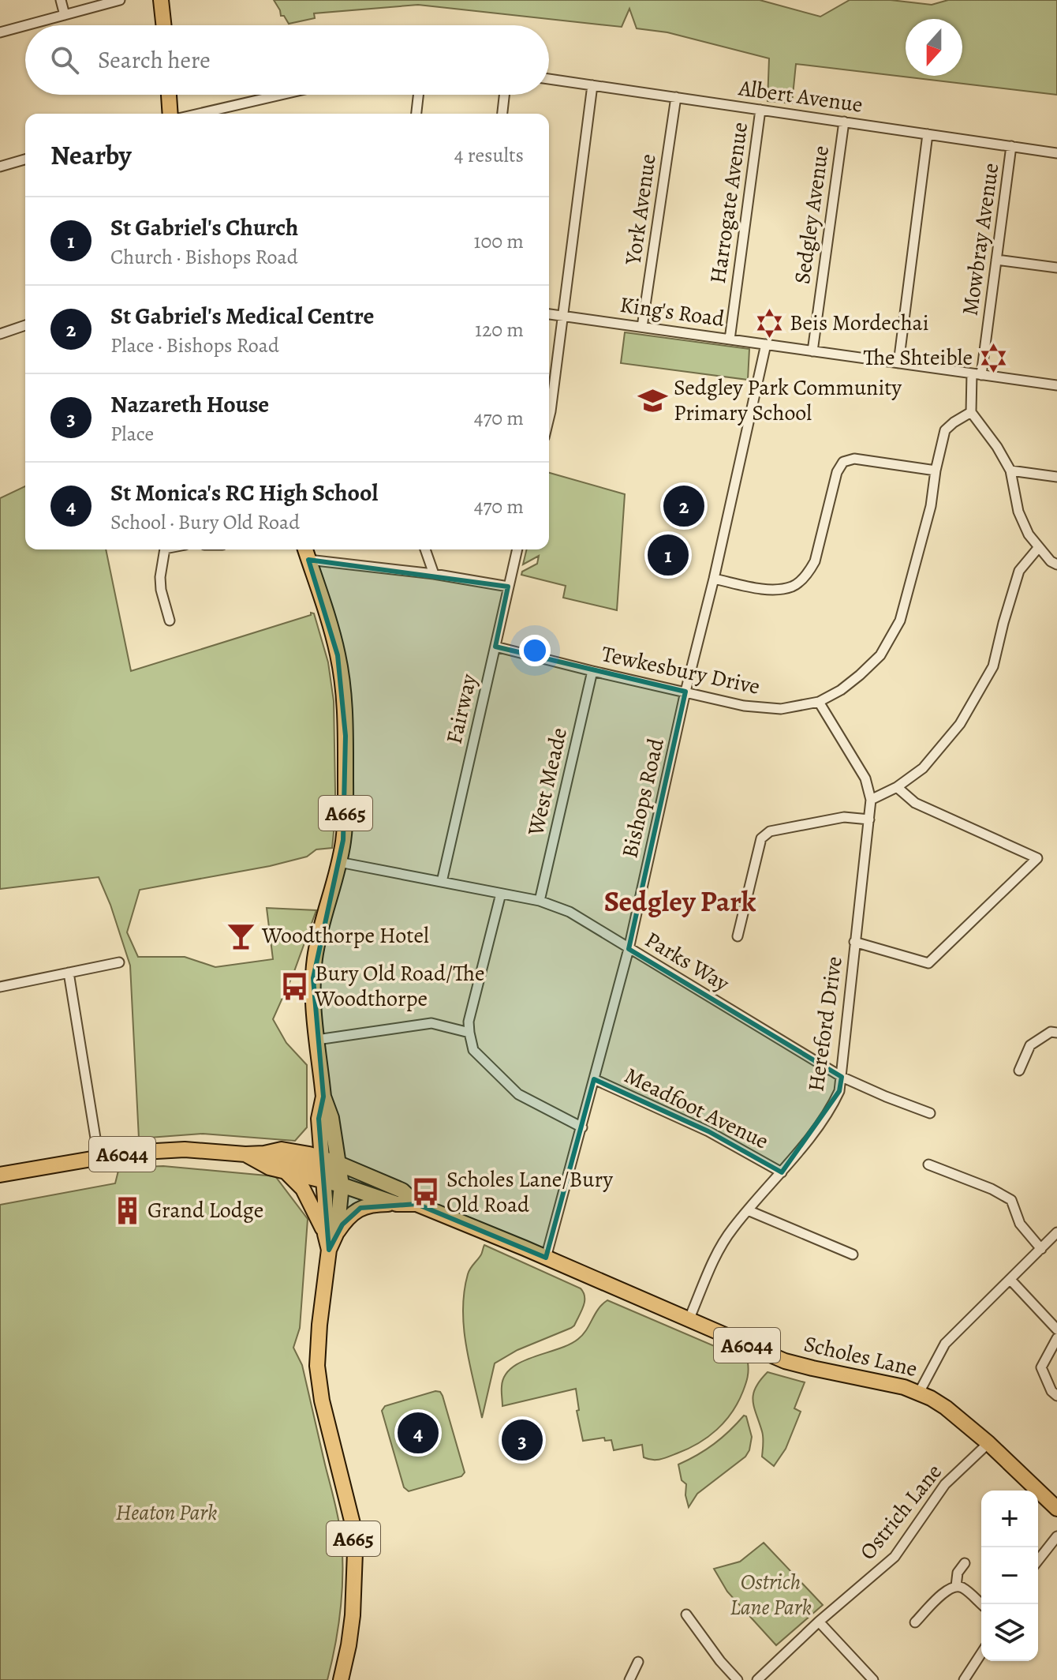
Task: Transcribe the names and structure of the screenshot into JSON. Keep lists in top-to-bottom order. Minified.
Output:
{"streets":{"main road":["A665","A6044","Scholes Lane"],"street":["Albert Avenue","Harrogate Avenue","York Avenue","Sedgley Avenue","Mowbray Avenue","King's Road","Tewkesbury Drive","Fairway","West Meade","Bishops Road","Parks Way","Hereford Drive","Meadfoot Avenue","Ostrich Lane"]},"crossings":[["Albert Avenue","Harrogate Avenue"],["Albert Avenue","York Avenue"],["Albert Avenue","Sedgley Avenue"],["Albert Avenue","Mowbray Avenue"],["Harrogate Avenue","King's Road"],["York Avenue","King's Road"],["Sedgley Avenue","King's Road"],["Mowbray Avenue","King's Road"],["Mowbray Avenue","Tewkesbury Drive"],["King's Road","Bishops Road"],["Tewkesbury Drive","Fairway"],["Tewkesbury Drive","West Meade"],["Tewkesbury Drive","Bishops Road"],["Tewkesbury Drive","Hereford Drive"],["Fairway","Parks Way"],["West Meade","Parks Way"],["Bishops Road","Parks Way"],["Bishops Road","Meadfoot Avenue"],["Bishops Road","Scholes Lane"],["A665","Parks Way"],["A665","A6044"],["A665","Scholes Lane"],["Parks Way","Hereford Drive"],["Hereford Drive","Meadfoot Avenue"],["Hereford Drive","Scholes Lane"],["A6044","Scholes Lane"],["Scholes Lane","Ostrich Lane"]],"districts":["Sedgley Park"],"parks":["Heaton Park","Ostrich Lane Park"],"places":{"synagogue":["Beis Mordechai","The Shteible"],"school or university":["Sedgley Park Community Primary School"],"bar":["Woodthorpe Hotel"],"bus stop":["Bury Old Road/The Woodthorpe","Scholes Lane/Bury Old Road"],"building":["Grand Lodge"]},"north":"bottom","page":{"search":"Search here","heading":["Nearby","4 results"],"list":[{"mark":"1","name":"St Gabriel's Church","note":"Church · Bishops Road","value":"100 m"},{"mark":"2","name":"St Gabriel's Medical Centre","note":"Place · Bishops Road","value":"120 m"},{"mark":"3","name":"Nazareth House","note":"Place","value":"470 m"},{"mark":"4","name":"St Monica's RC High School","note":"School · Bury Old Road","value":"470 m"}],"pins":["2","1","4","3"],"map_buttons":["+","−"]}}
